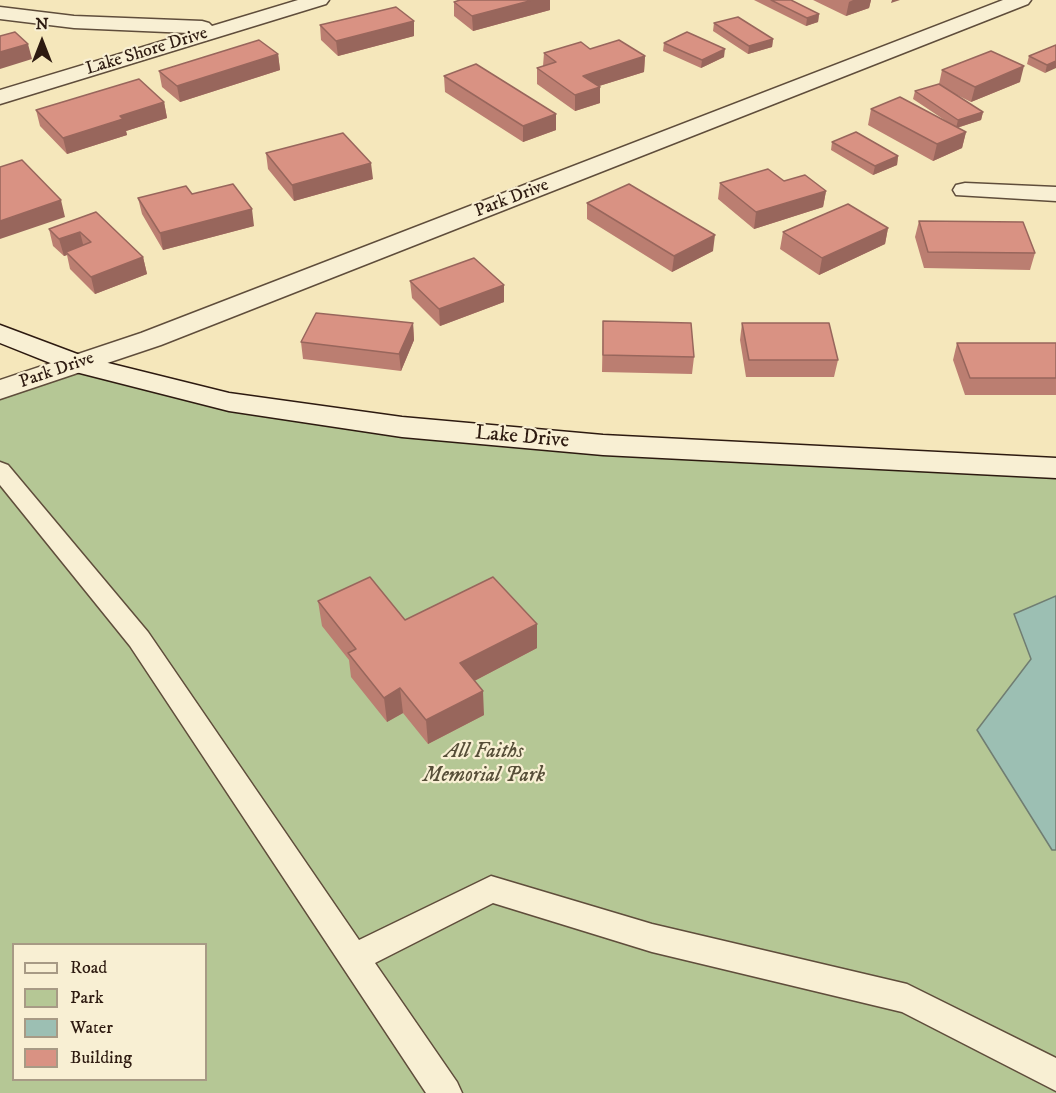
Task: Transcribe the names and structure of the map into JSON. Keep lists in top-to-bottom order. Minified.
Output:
{"streets":{"street":["Lake Shore Drive","Park Drive","Lake Drive"]},"crossings":[["Park Drive","Lake Drive"]],"parks":["All Faiths Memorial Park"],"legend":["Road","Park","Water","Building"],"north":"top"}
